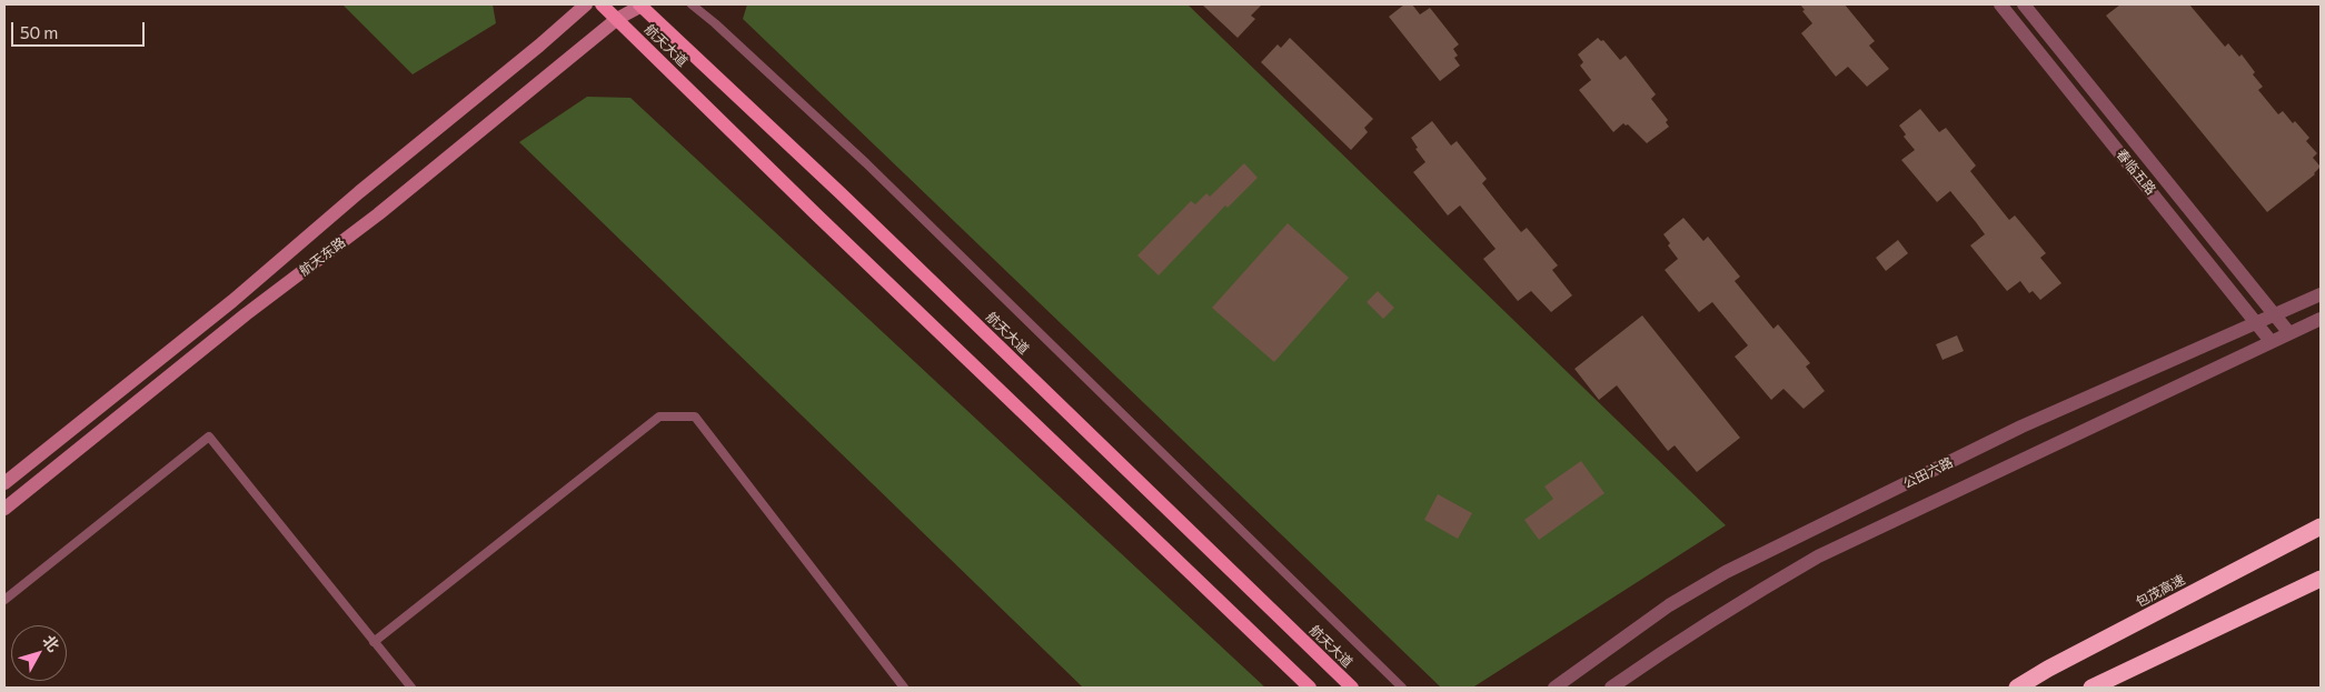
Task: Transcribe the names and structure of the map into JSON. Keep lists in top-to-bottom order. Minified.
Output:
{"streets":{"highway":["包茂高速"],"main road":["航天大道","航天东路"],"street":["春临五路","公田六路"]},"crossings":[["航天大道","航天东路"],["春临五路","公田六路"]],"scale_bar":"50 m","north":"top right"}
